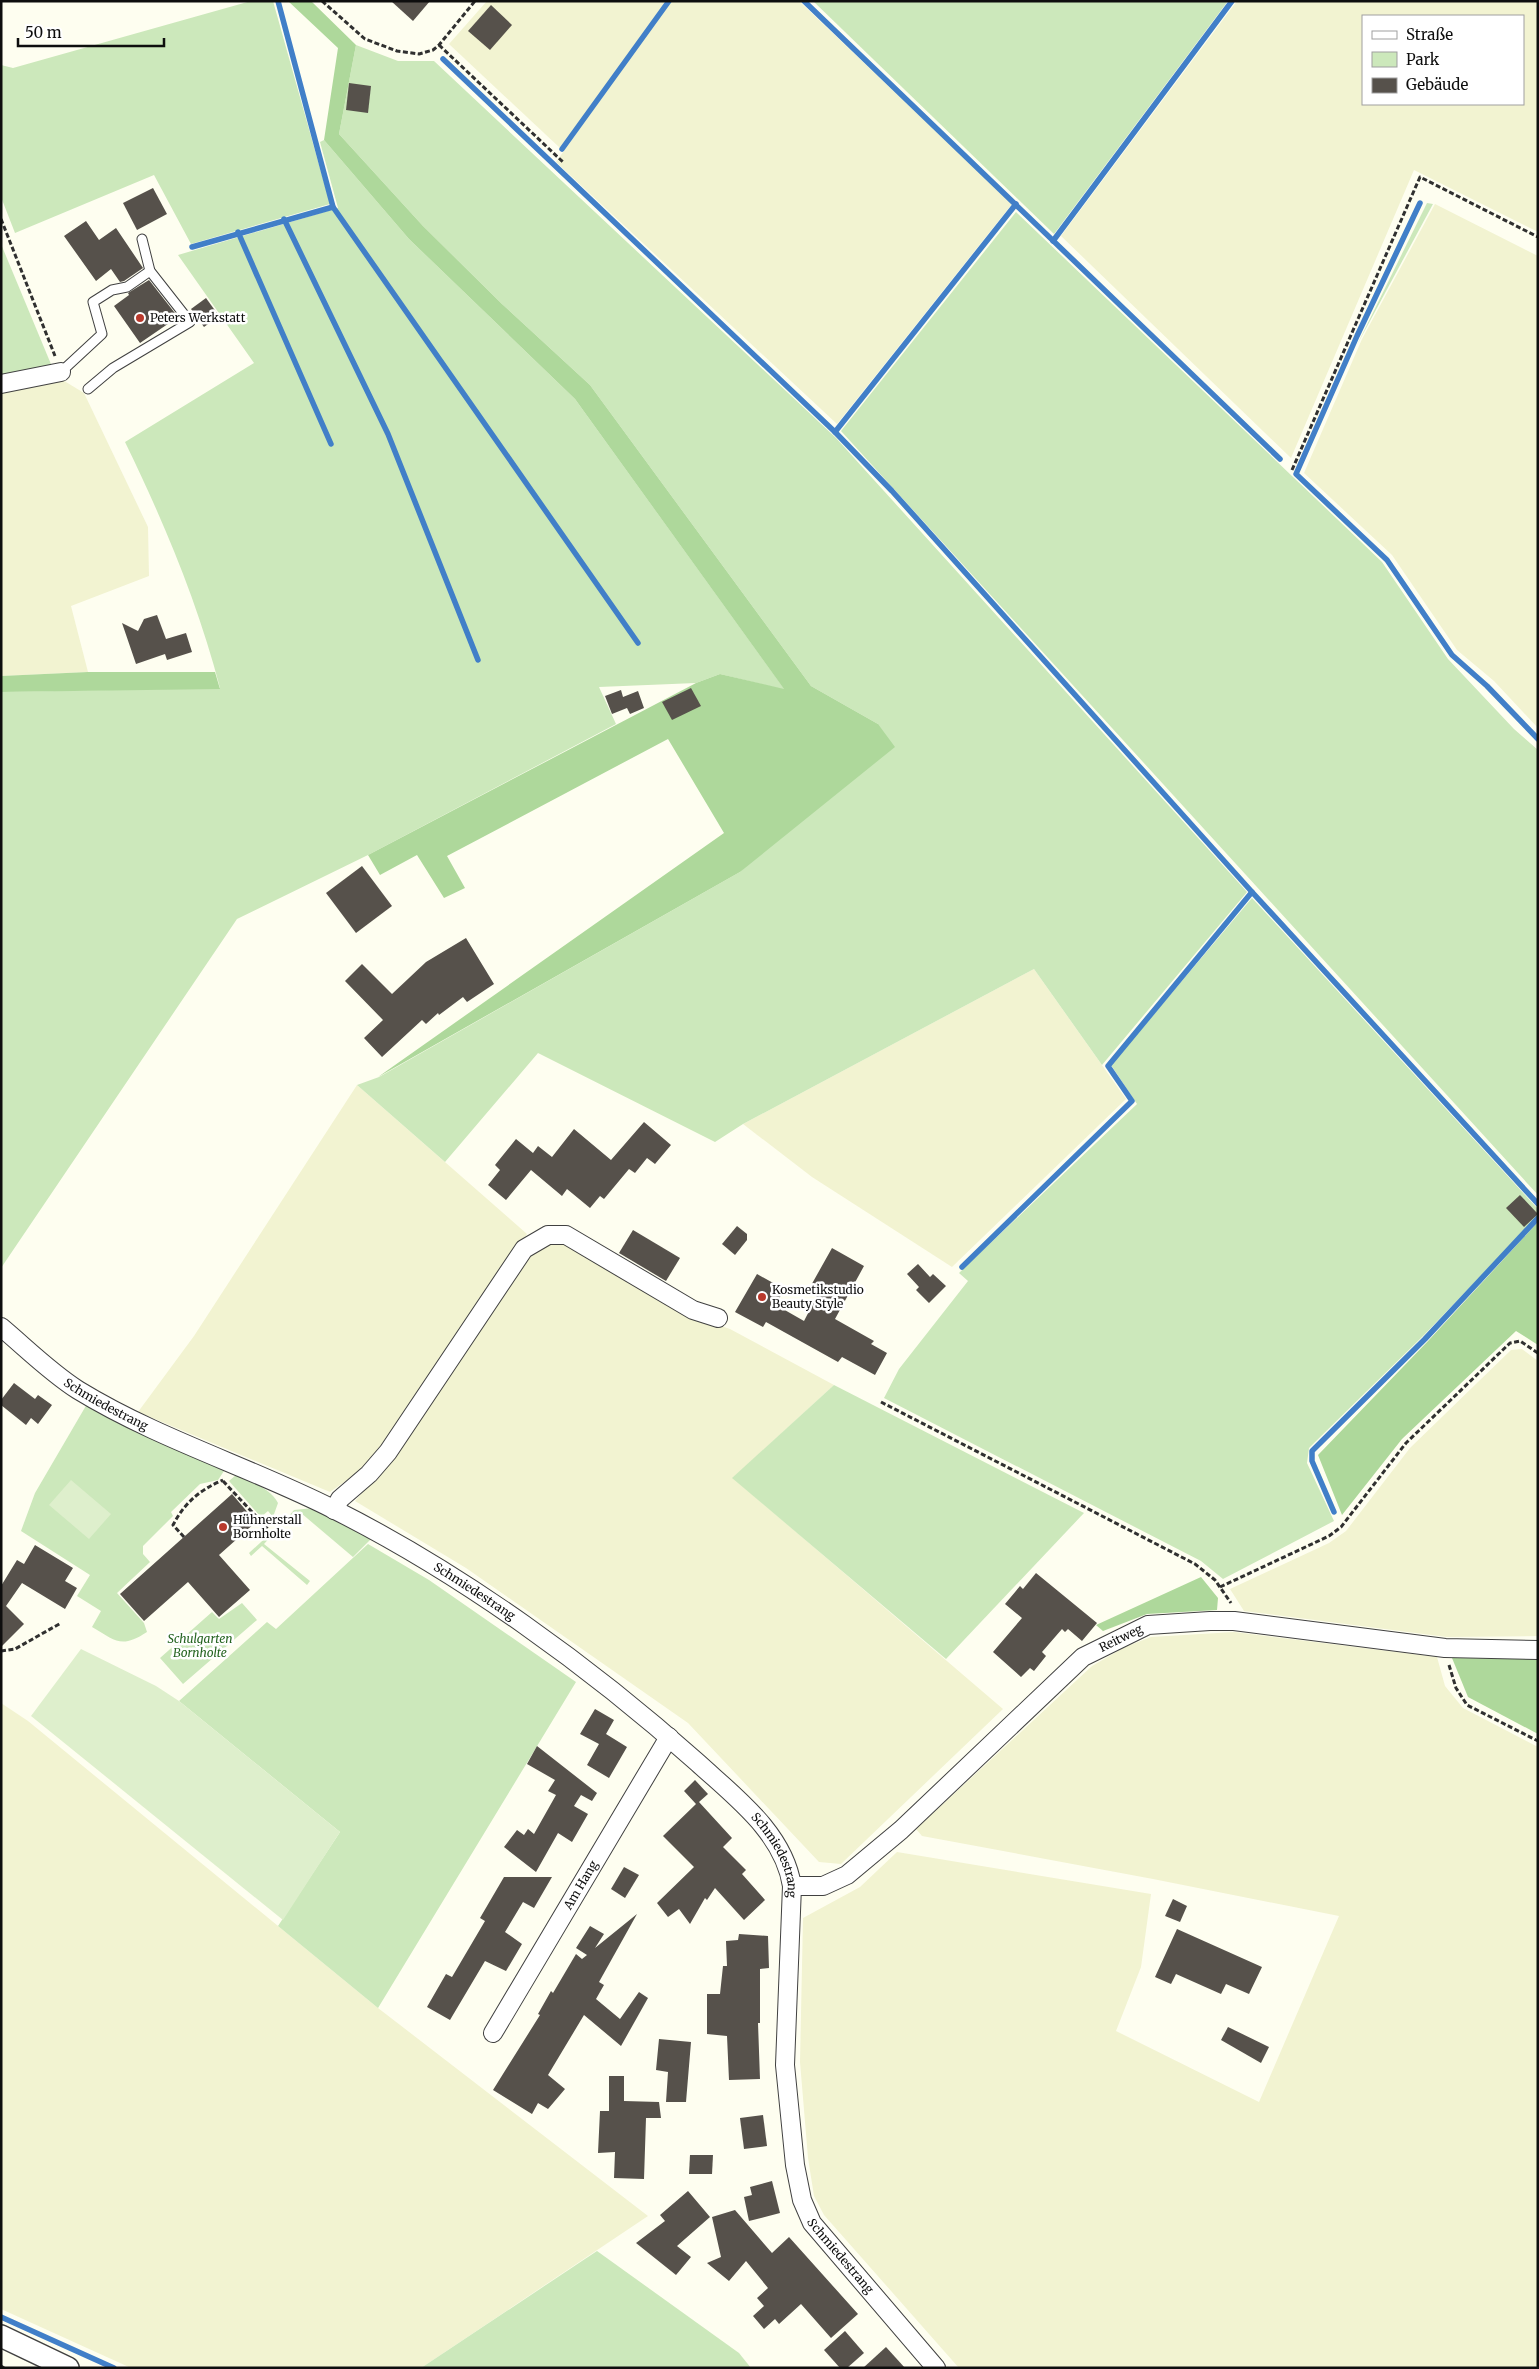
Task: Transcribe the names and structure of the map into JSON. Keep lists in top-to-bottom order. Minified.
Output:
{"streets":{"street":["Schmiedestrang","Reitweg","Am Hang"]},"crossings":[["Schmiedestrang","Reitweg"],["Schmiedestrang","Am Hang"]],"parks":["Schulgarten Bornholte"],"places":["Peters Werkstatt","Kosmetikstudio Beauty Style","Hühnerstall Bornholte"],"legend":["Straße","Park","Gebäude"],"scale_bar":"50 m"}
